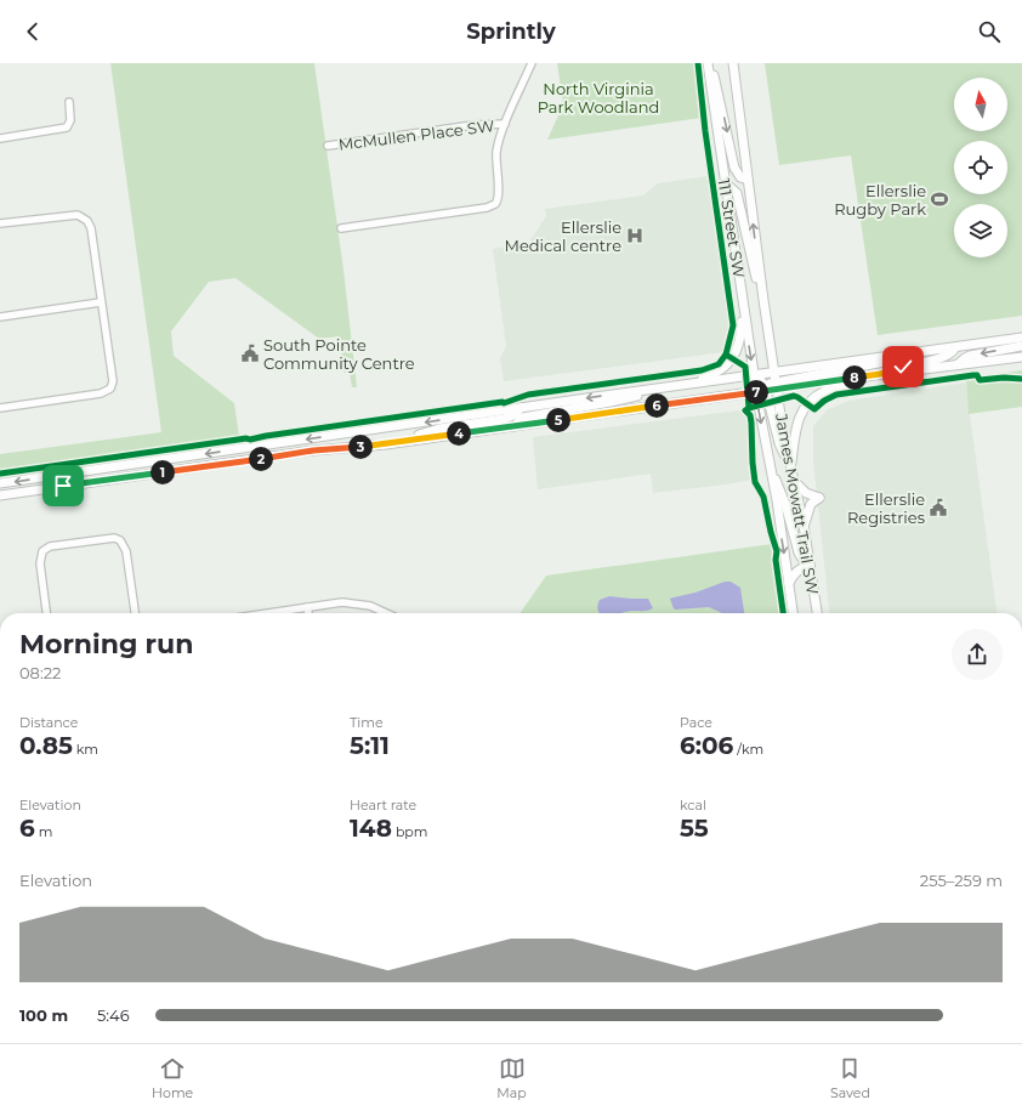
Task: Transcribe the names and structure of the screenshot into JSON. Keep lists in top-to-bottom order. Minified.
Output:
{"streets":{"main road":["111 Street SW","James Mowatt Trail SW"],"street":["McMullen Place SW"]},"crossings":[["111 Street SW","James Mowatt Trail SW"]],"parks":["North Virginia Park Woodland"],"places":{"sports":["Ellerslie Rugby Park"],"hospital":["Ellerslie Medical centre"],"public building":["South Pointe Community Centre","Ellerslie Registries"]},"north":"top","page":{"header":"Sprintly","pins":["8","7","6","5","4","3","2","1"],"heading":["Morning run","08:22"],"stats":[["Distance","0.85 km"],["Time","5:11"],["Pace","6:06 /km"],["Elevation","6 m"],["Heart rate","148 bpm"],["kcal","55"]],"chart":["Elevation","255–259 m"],"list":[{"name":"100 m","note":"5:46"}],"tabs":["Home","Map","Saved"]}}
